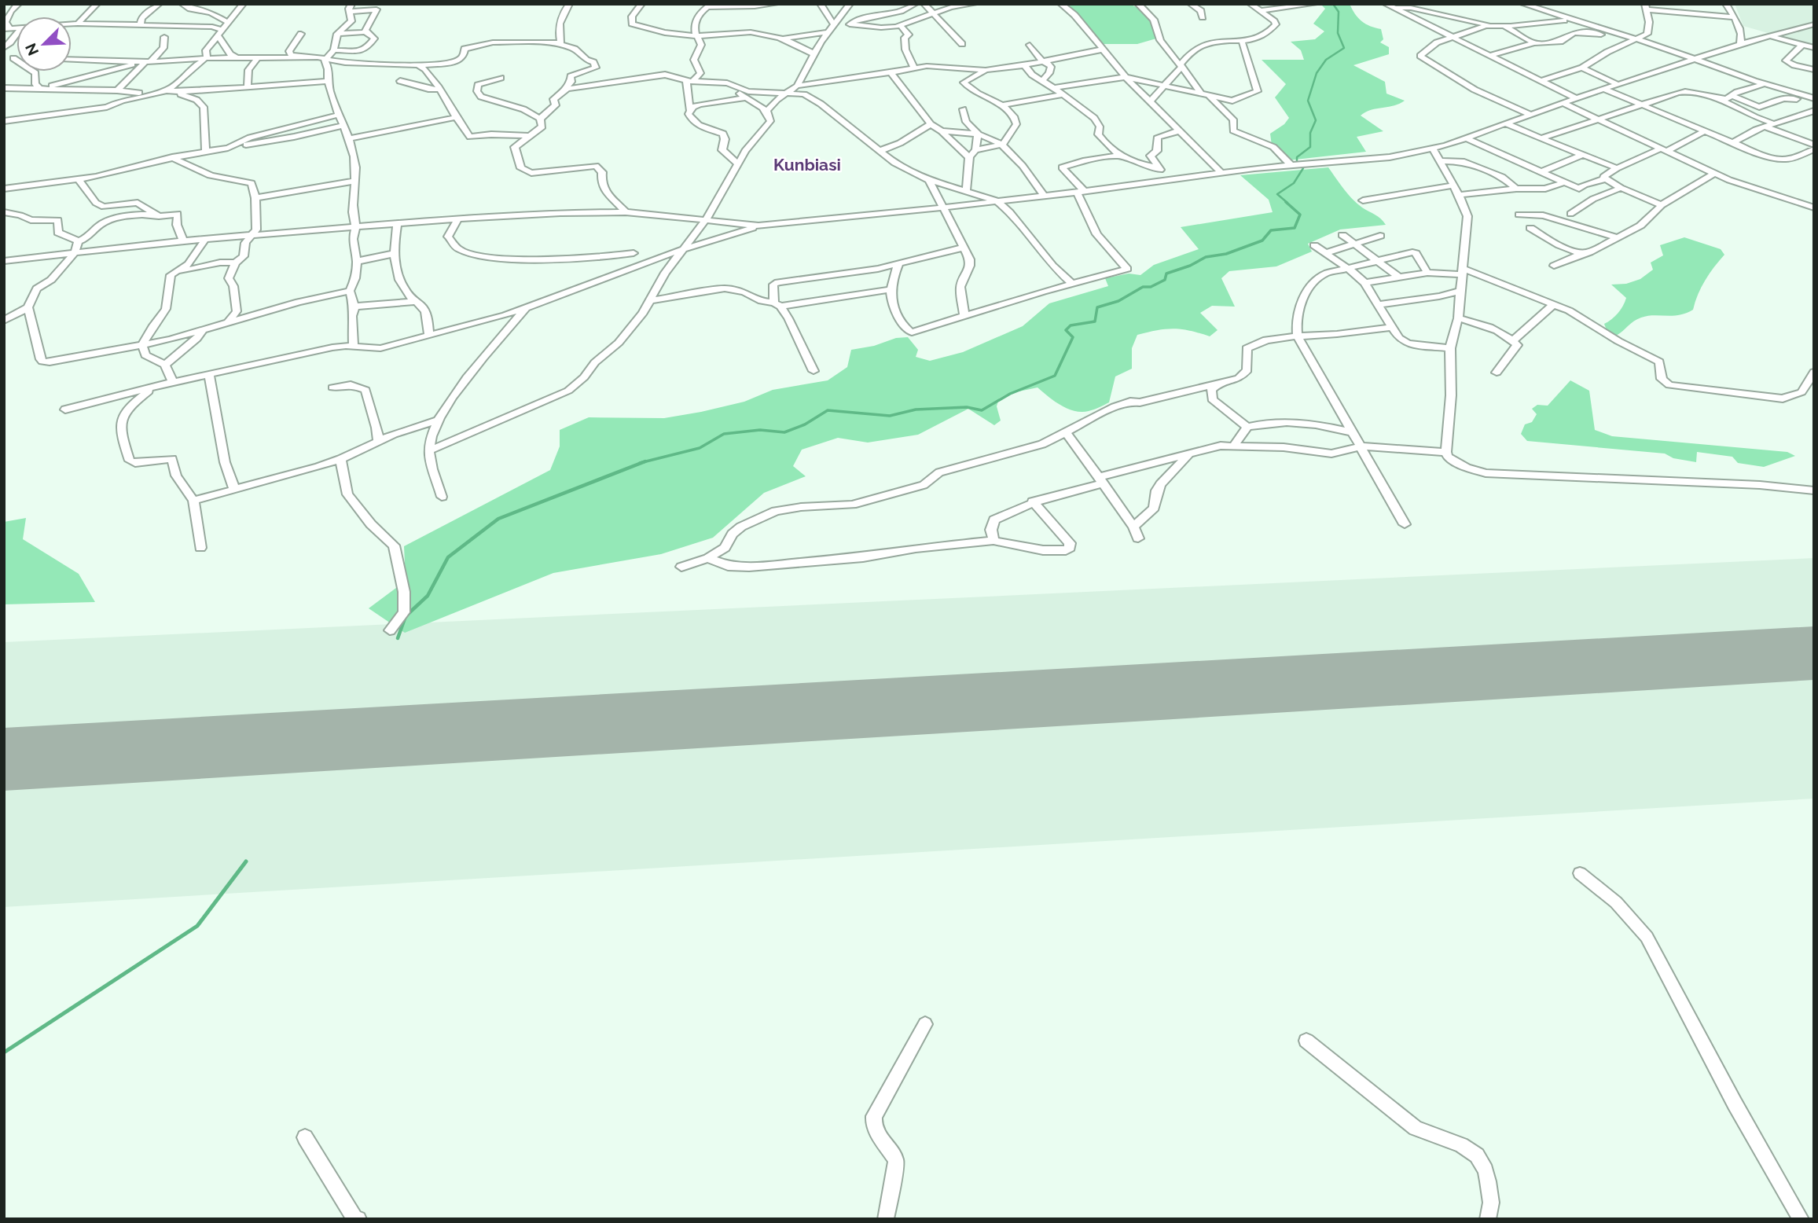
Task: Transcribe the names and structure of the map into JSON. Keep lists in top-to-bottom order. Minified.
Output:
{"districts":["Kunbiasi"],"north":"bottom left"}
